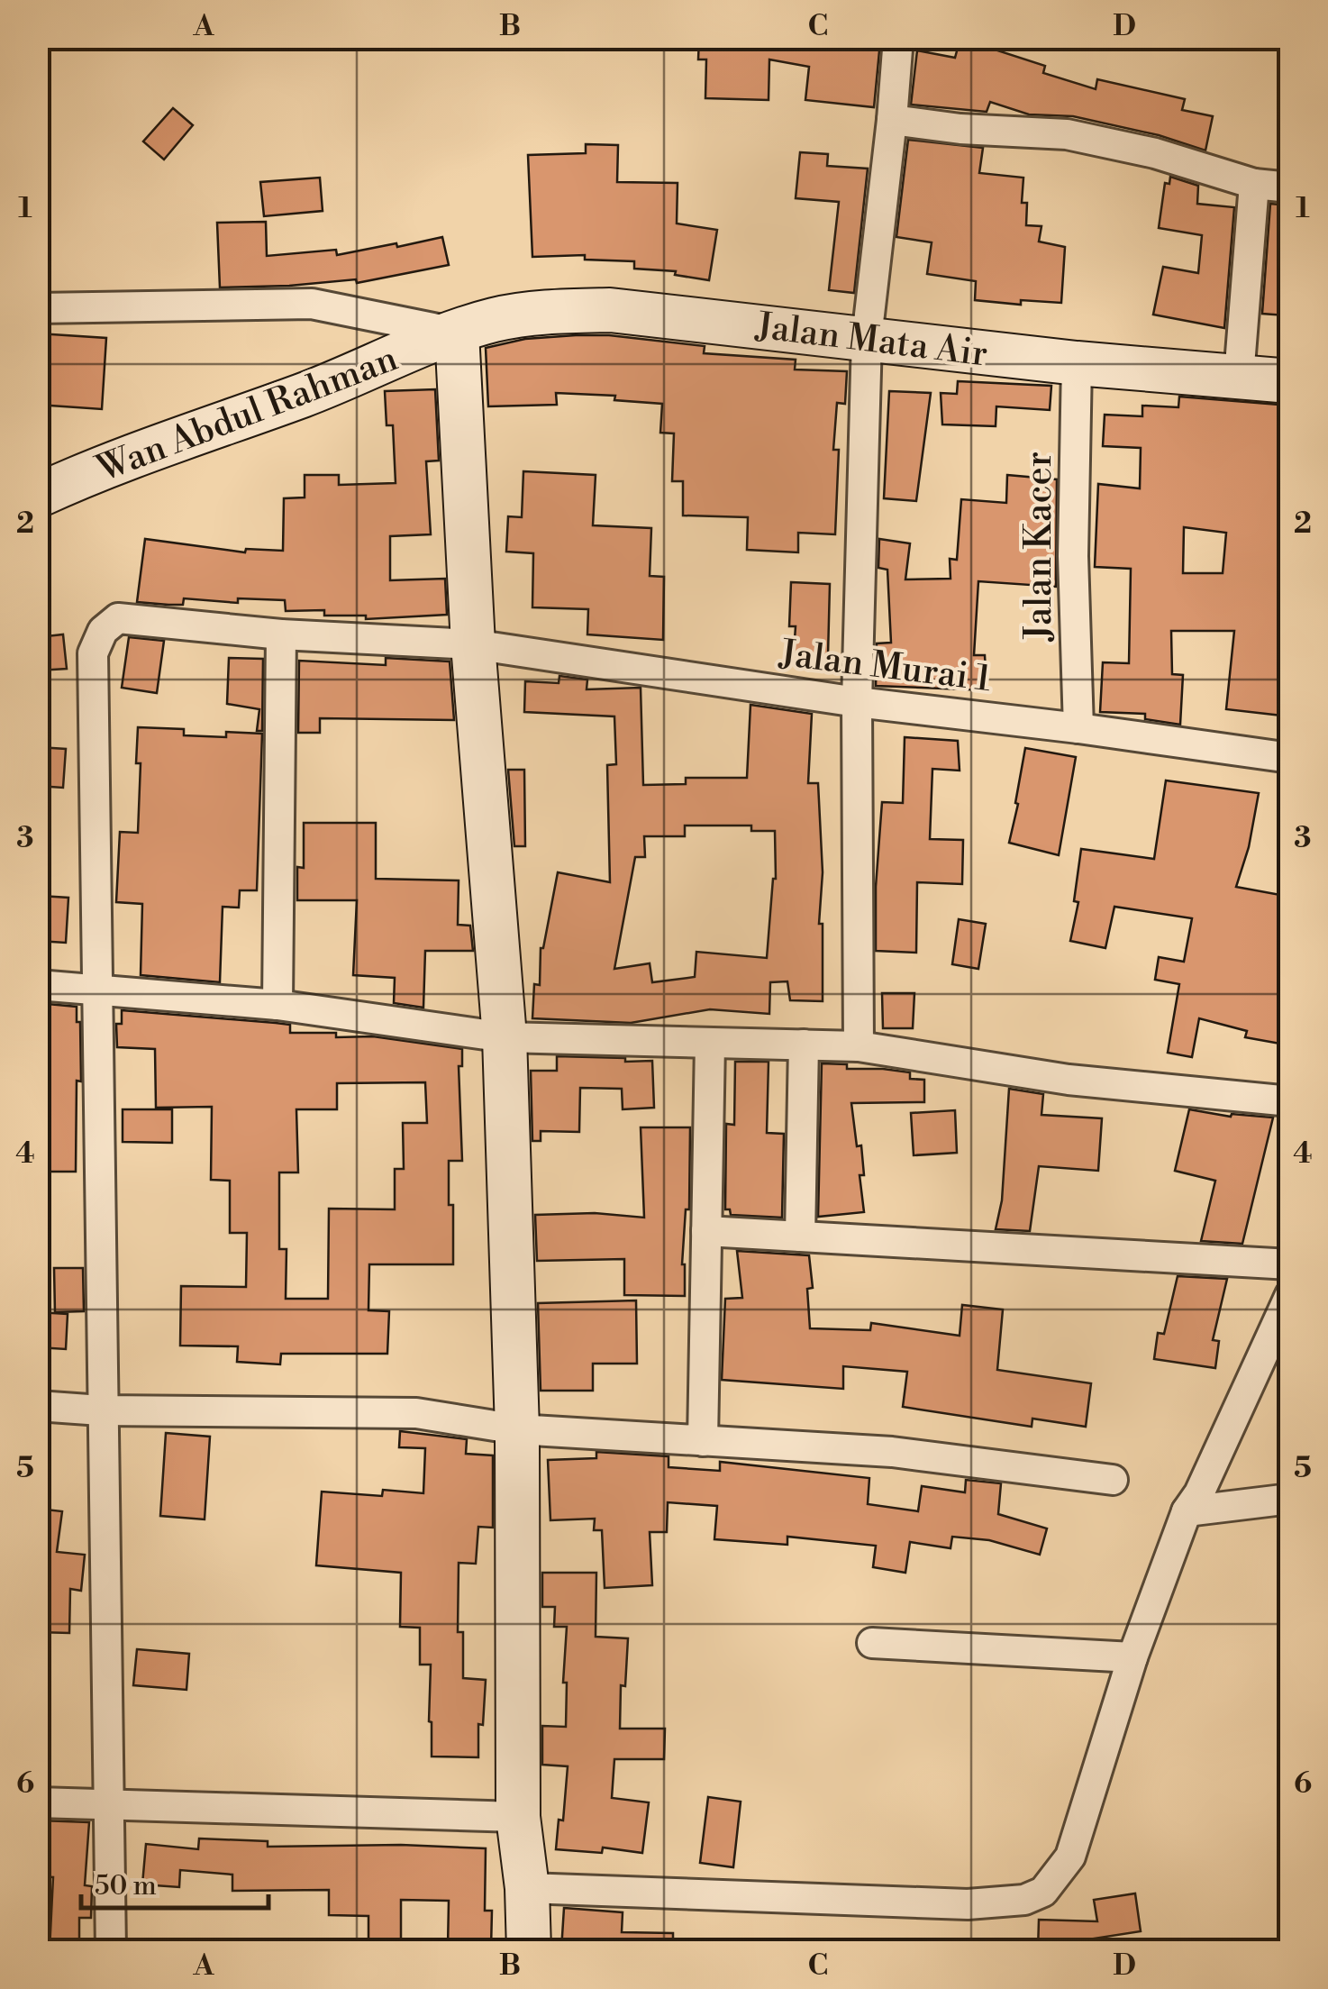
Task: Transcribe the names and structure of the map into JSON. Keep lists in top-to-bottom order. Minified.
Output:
{"streets":{"street":["Jalan Mata Air","Wan Abdul Rahman","Jalan Kacer","Jalan Murai 1"]},"crossings":[["Jalan Mata Air","Wan Abdul Rahman"],["Jalan Mata Air","Jalan Kacer"],["Jalan Kacer","Jalan Murai 1"]],"scale_bar":"50 m","grid":{"columns":["A","B","C","D"],"rows":["1","2","3","4","5","6"]}}
